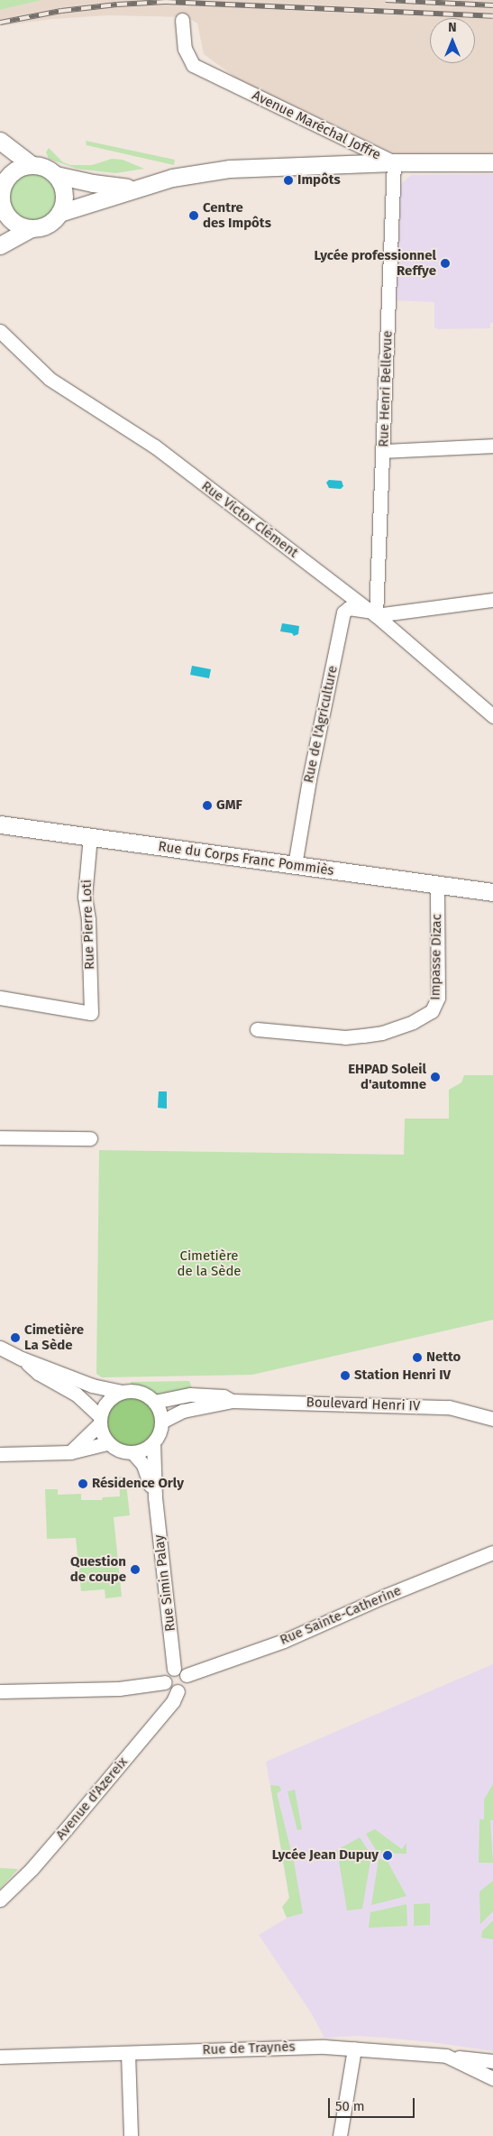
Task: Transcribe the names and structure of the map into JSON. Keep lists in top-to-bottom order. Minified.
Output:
{"streets":{"main road":["Avenue Maréchal Joffre","Rue du Corps Franc Pommiès"],"street":["Rue Henri Bellevue","Rue Victor Clément","Rue de l'Agriculture","Rue Pierre Loti","Impasse Dizac","Boulevard Henri IV","Rue Simin Palay","Rue Sainte-Catherine","Avenue d'Azereix","Rue de Traynès"]},"crossings":[["Avenue Maréchal Joffre","Rue Henri Bellevue"],["Rue Henri Bellevue","Rue Victor Clément"],["Rue Henri Bellevue","Rue de l'Agriculture"],["Rue Victor Clément","Rue de l'Agriculture"],["Rue de l'Agriculture","Rue du Corps Franc Pommiès"],["Rue du Corps Franc Pommiès","Rue Pierre Loti"],["Rue du Corps Franc Pommiès","Impasse Dizac"],["Boulevard Henri IV","Rue Simin Palay"],["Rue Simin Palay","Rue Sainte-Catherine"],["Rue Simin Palay","Avenue d'Azereix"],["Rue Sainte-Catherine","Avenue d'Azereix"]],"parks":["Cimetière de la Sède"],"places":["Impôts","Centre des Impôts","Lycée professionnel Reffye","GMF","EHPAD Soleil d'automne","Cimetière La Sède","Netto","Station Henri IV","Résidence Orly","Question de coupe","Lycée Jean Dupuy"],"scale_bar":"50 m","north":"top"}
